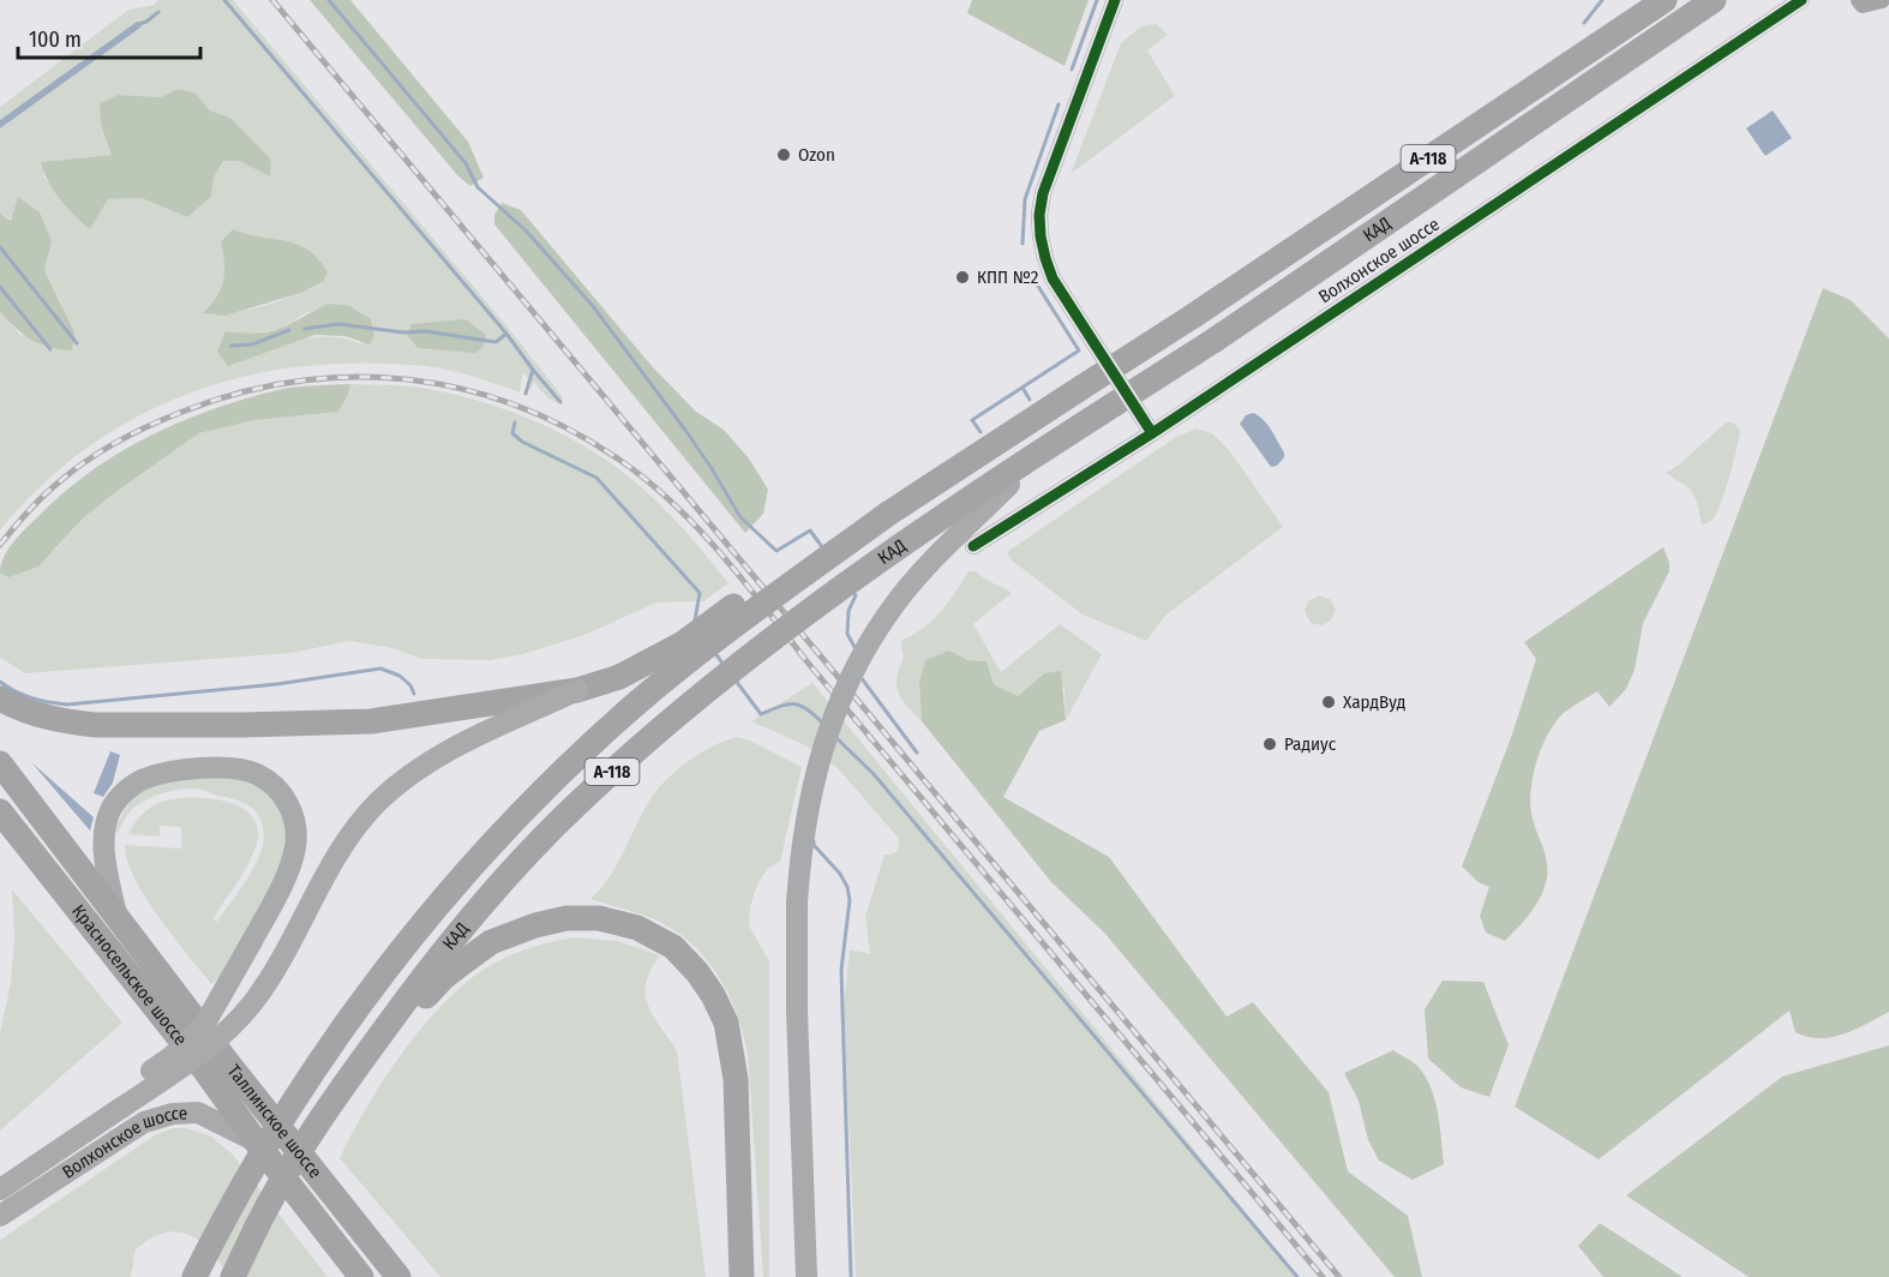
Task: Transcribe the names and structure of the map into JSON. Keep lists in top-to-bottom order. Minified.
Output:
{"streets":{"highway":["А-118","КАД","Красносельское шоссе","Таллинское шоссе"],"main road":["Волхонское шоссе"]},"crossings":[["Волхонское шоссе","Красносельское шоссе"],["Волхонское шоссе","Таллинское шоссе"],["Красносельское шоссе","Таллинское шоссе"]],"places":["Ozon","КПП №2","ХардВуд","Радиус"],"scale_bar":"100 m"}
